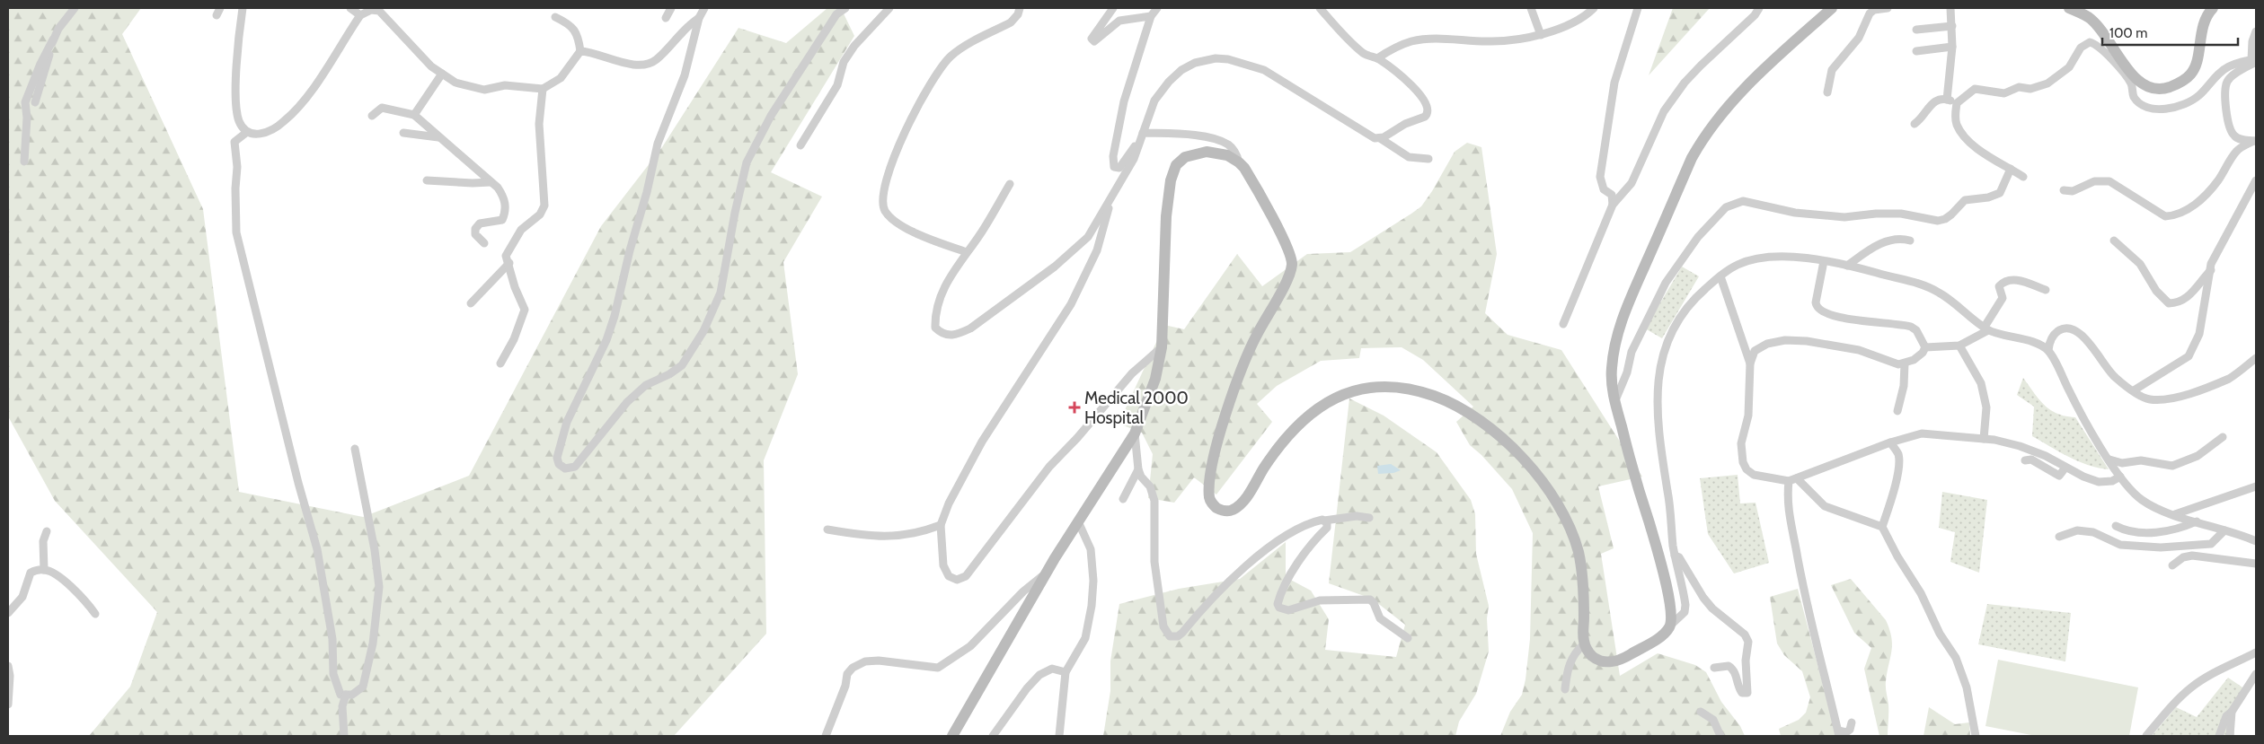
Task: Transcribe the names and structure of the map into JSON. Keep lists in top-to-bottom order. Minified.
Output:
{"places":{"health":["Medical 2000 Hospital"]},"scale_bar":"100 m"}
